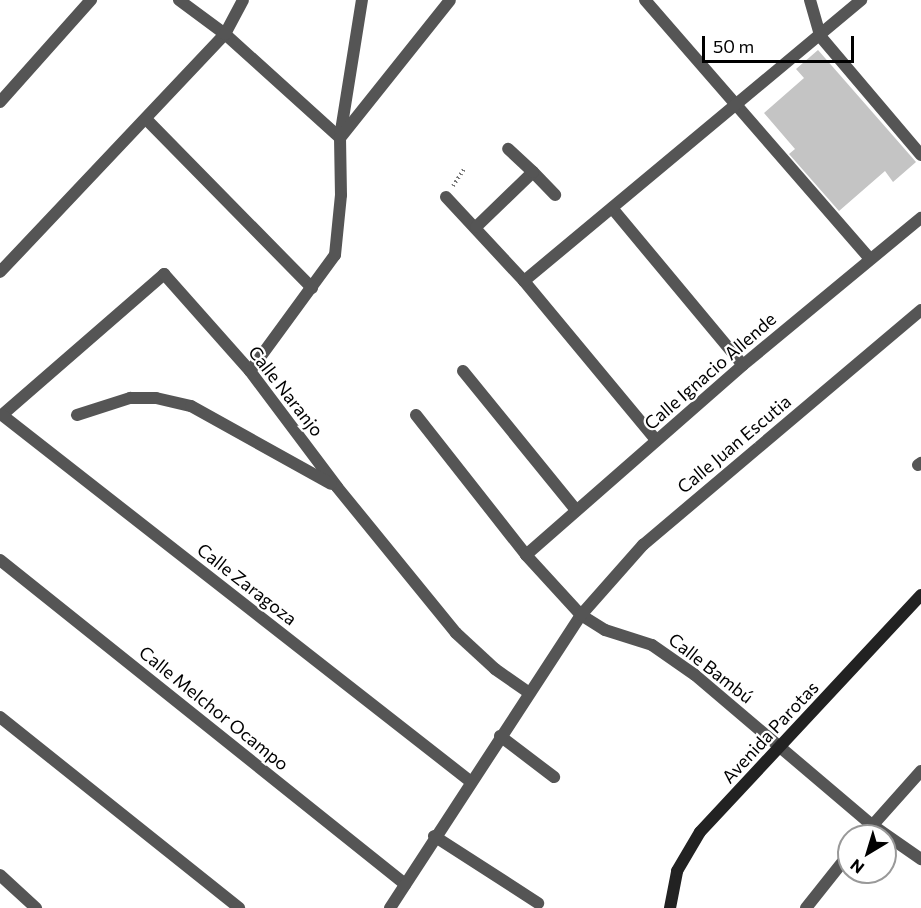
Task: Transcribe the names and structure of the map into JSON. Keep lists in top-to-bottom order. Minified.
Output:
{"streets":{"street":["Calle Ignacio Allende","Calle Naranjo","Calle Juan Escutia","Calle Zaragoza","Calle Bambú","Calle Melchor Ocampo","Avenida Parotas"]},"crossings":[["Calle Ignacio Allende","Calle Bambú"],["Calle Naranjo","Calle Juan Escutia"],["Calle Naranjo","Calle Zaragoza"],["Calle Juan Escutia","Calle Zaragoza"],["Calle Juan Escutia","Calle Bambú"],["Calle Juan Escutia","Calle Melchor Ocampo"],["Calle Bambú","Avenida Parotas"]],"scale_bar":"50 m","north":"bottom left"}
